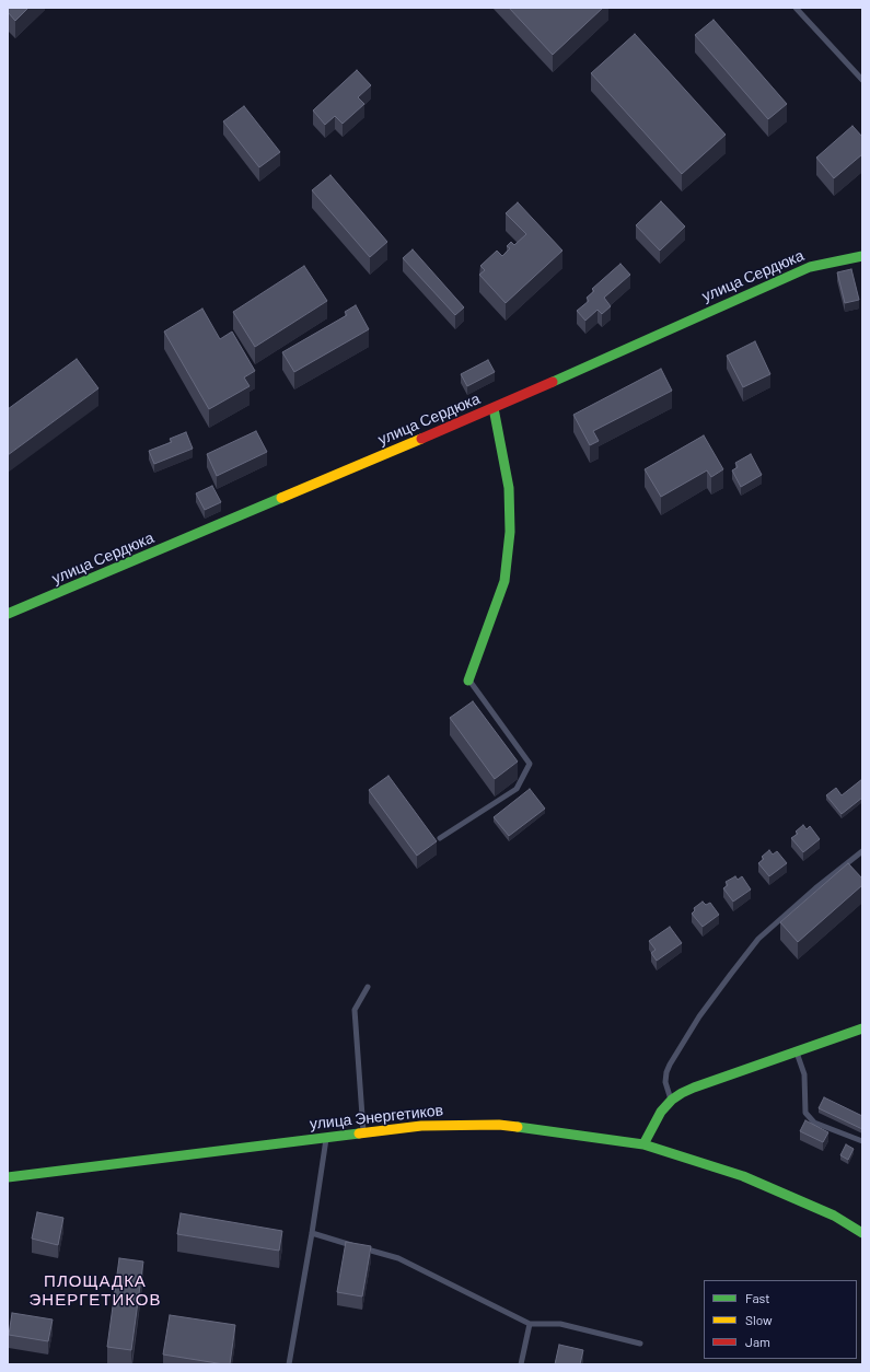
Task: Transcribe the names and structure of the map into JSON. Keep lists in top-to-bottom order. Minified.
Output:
{"streets":{"street":["улица Сердюка","улица Энергетиков"]},"districts":["ПЛОЩАДКА ЭНЕРГЕТИКОВ"],"legend":["Fast","Slow","Jam"]}
